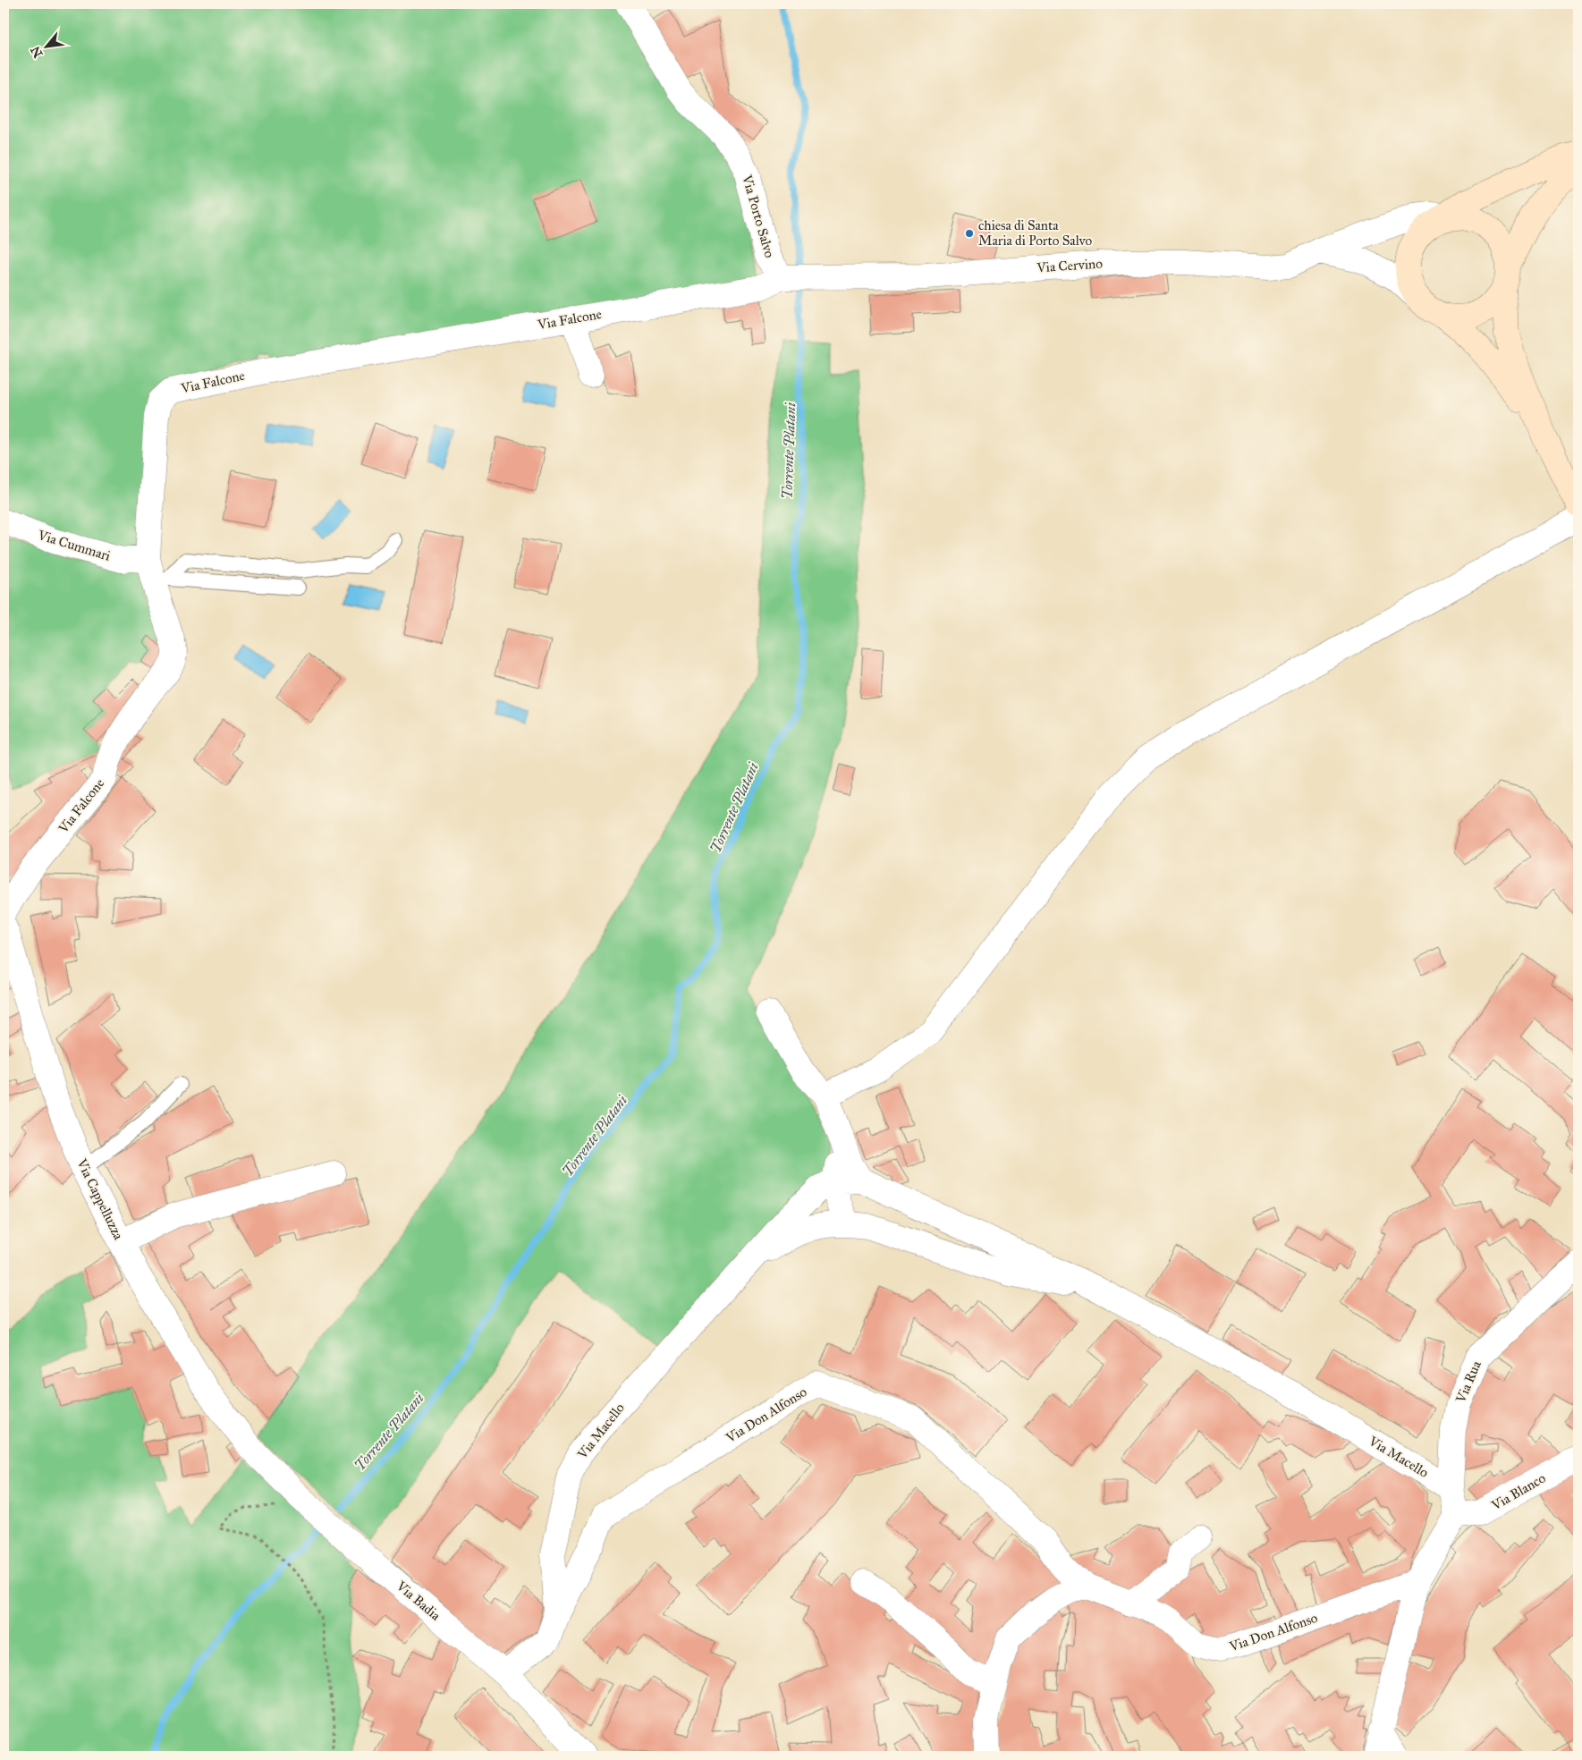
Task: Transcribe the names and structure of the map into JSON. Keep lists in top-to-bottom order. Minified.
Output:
{"streets":{"street":["Via Porto Salvo","Via Cervino","Via Falcone","Via Cummari","Via Cappelluzza","Via Rua","Via Don Alfonso","Via Macello","Via Blanco","Via Badia"]},"crossings":[["Via Porto Salvo","Via Cervino"],["Via Porto Salvo","Via Falcone"],["Via Cervino","Via Falcone"],["Via Falcone","Via Cummari"],["Via Falcone","Via Cappelluzza"],["Via Cappelluzza","Via Badia"],["Via Rua","Via Macello"],["Via Don Alfonso","Via Macello"],["Via Macello","Via Badia"]],"water":["Torrente Platani"],"places":["chiesa di Santa Maria di Porto Salvo"],"north":"bottom left"}
